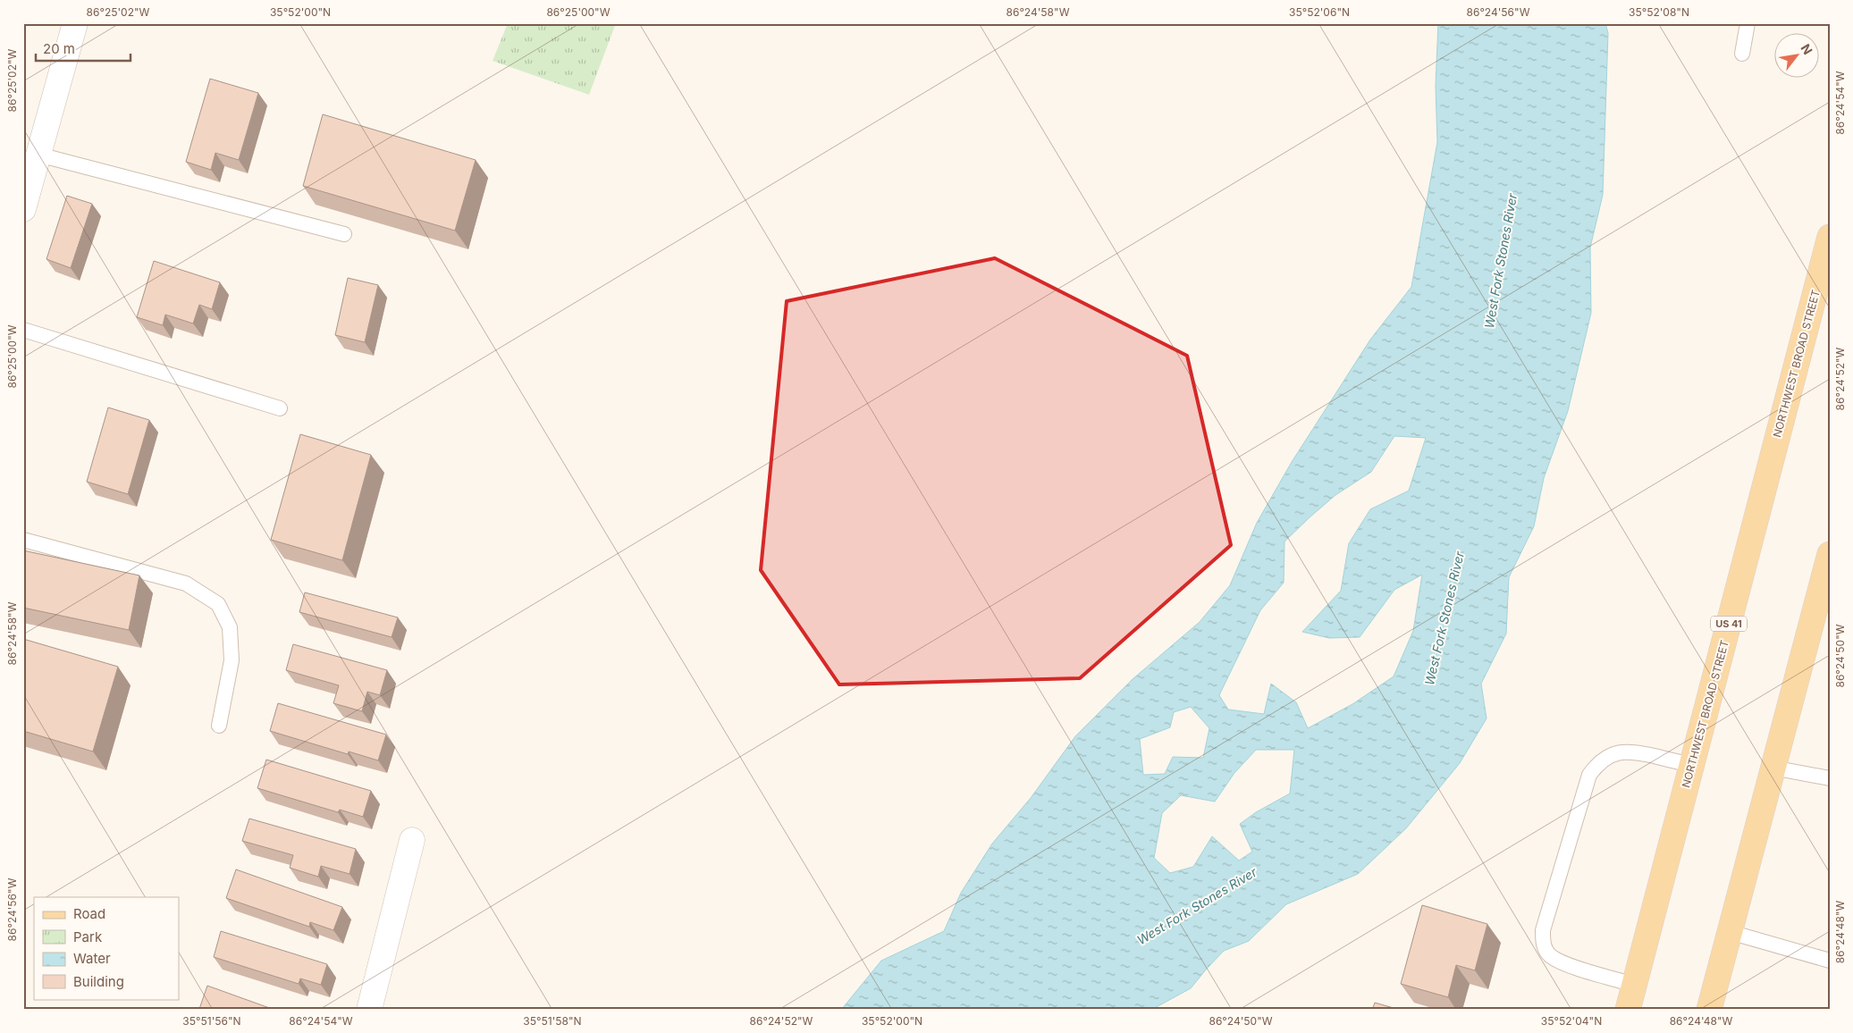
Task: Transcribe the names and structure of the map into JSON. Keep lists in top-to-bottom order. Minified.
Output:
{"streets":{"main road":["NORTHWEST BROAD STREET","US 41"]},"water":["West Fork Stones River"],"legend":["Road","Park","Water","Building"],"scale_bar":"20 m","north":"top right","coordinates":["86°25'02\"W","35°52'00\"N","86°25'00\"W","86°24'58\"W","35°52'06\"N","86°24'56\"W","35°52'08\"N","86°24'54\"W","86°24'52\"W","86°24'50\"W","86°24'48\"W","35°51'56\"N","35°51'58\"N","35°52'04\"N"]}
